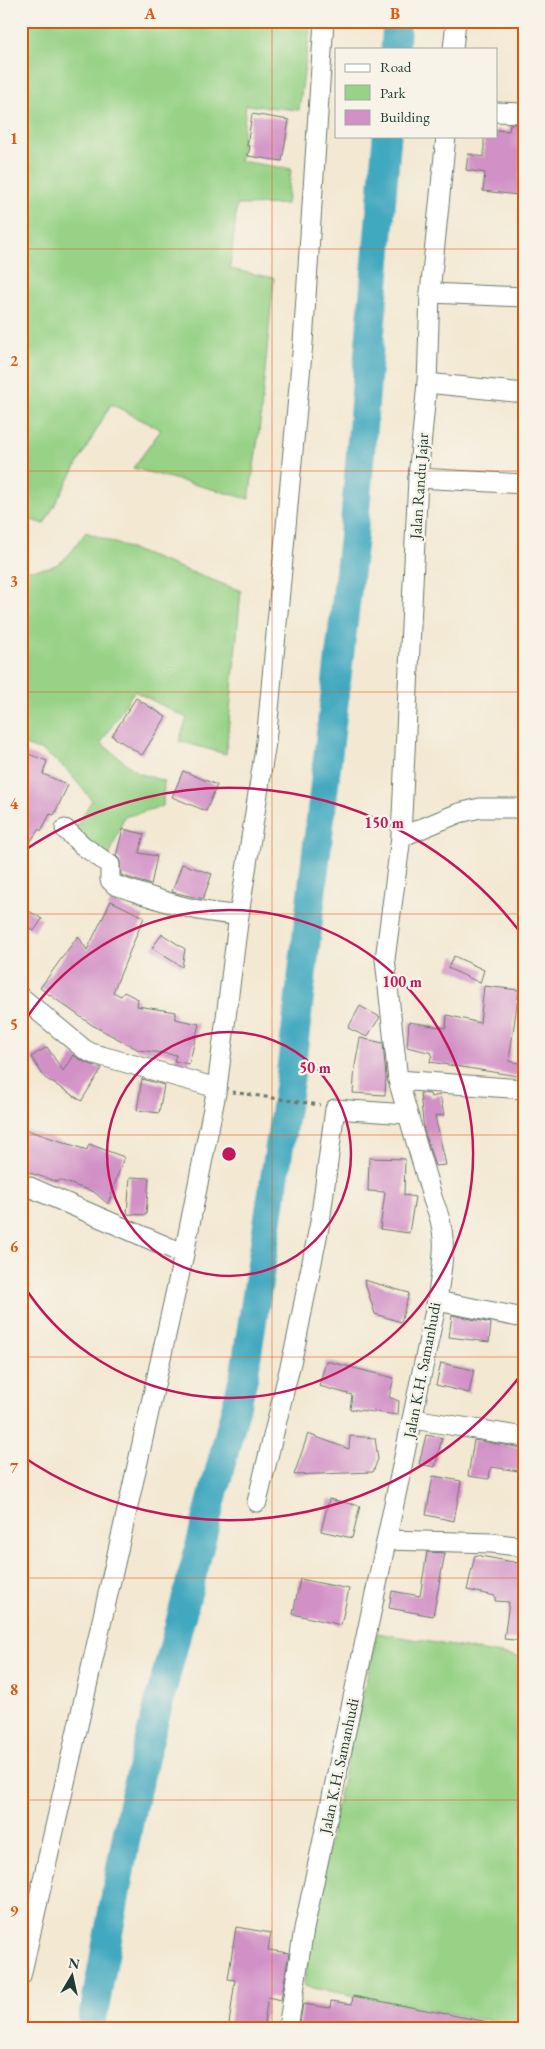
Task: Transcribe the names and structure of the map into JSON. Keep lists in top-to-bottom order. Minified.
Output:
{"streets":{"street":["Jalan Randu Jajar","Jalan K.H. Samanhudi"]},"crossings":[["Jalan Randu Jajar","Jalan K.H. Samanhudi"]],"legend":["Road","Park","Building"],"north":"top","grid":{"columns":["A","B"],"rows":["1","2","3","4","5","6","7","8","9"]},"rings":["150 m","100 m","50 m"]}
